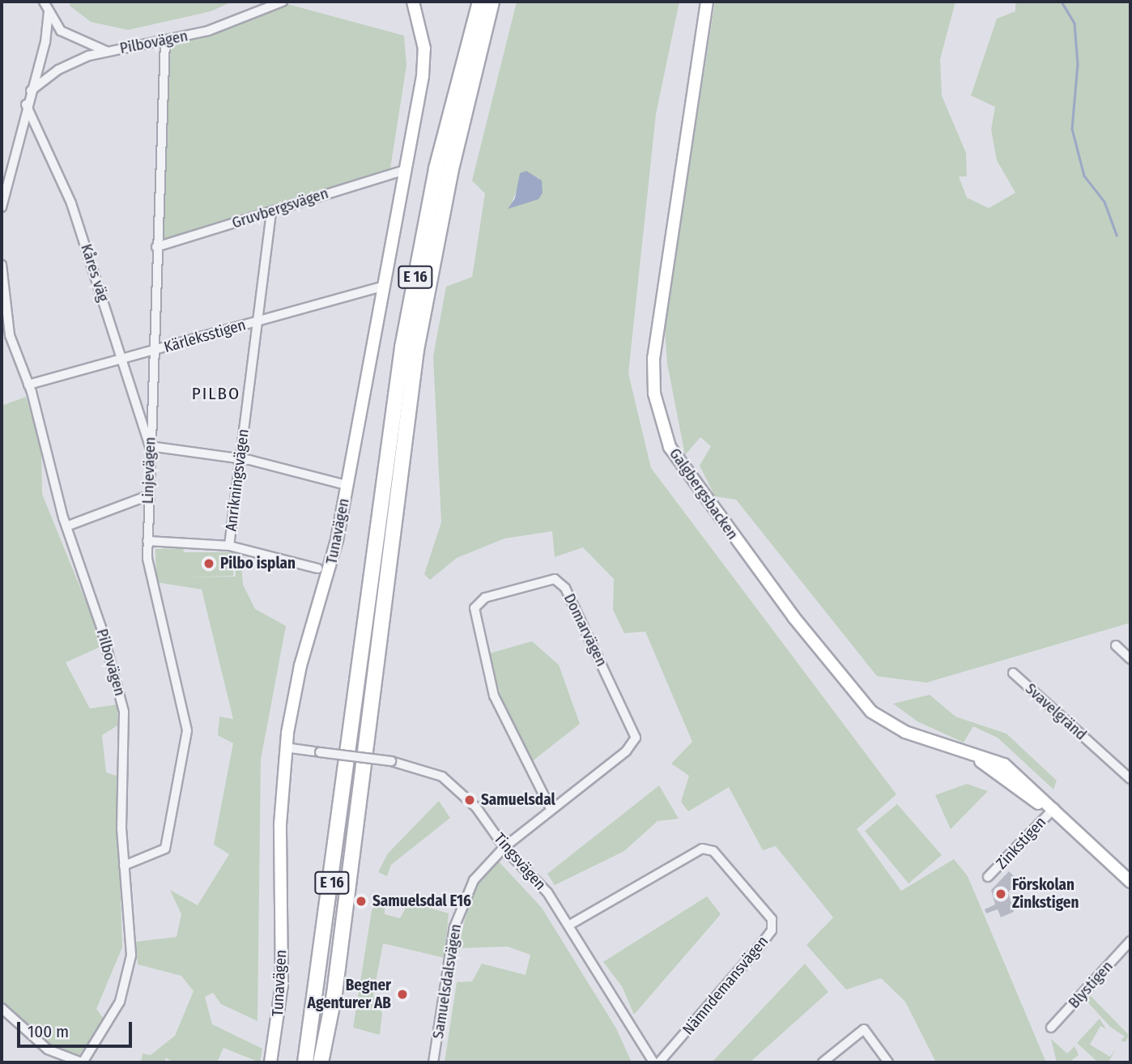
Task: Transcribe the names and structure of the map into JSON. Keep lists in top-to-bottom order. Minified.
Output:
{"streets":{"highway":["E 16"],"street":["Pilbovägen","Gruvbergsvägen","Kåres väg","Kärleksstigen","Linjevägen","Anrikningsvägen","Galgbergsbacken","Tunavägen","Domarvägen","Svavelgränd","Zinkstigen","Tingsvägen","Samuelsdalsvägen","Blystigen","Nämndemansvägen"]},"crossings":[["Pilbovägen","Kärleksstigen"],["Pilbovägen","Linjevägen"],["Gruvbergsvägen","Linjevägen"],["Gruvbergsvägen","Anrikningsvägen"],["Gruvbergsvägen","Tunavägen"],["Kåres väg","Kärleksstigen"],["Kåres väg","Linjevägen"],["Kärleksstigen","Linjevägen"],["Kärleksstigen","Anrikningsvägen"],["Kärleksstigen","Tunavägen"],["Galgbergsbacken","Zinkstigen"],["Tunavägen","Tingsvägen"],["Domarvägen","Tingsvägen"],["Domarvägen","Samuelsdalsvägen"],["Tingsvägen","Samuelsdalsvägen"],["Tingsvägen","Nämndemansvägen"]],"districts":["PILBO"],"places":["Pilbo isplan","Samuelsdal","Förskolan Zinkstigen","Samuelsdal E16","Begner Agenturer AB"],"scale_bar":"100 m"}
